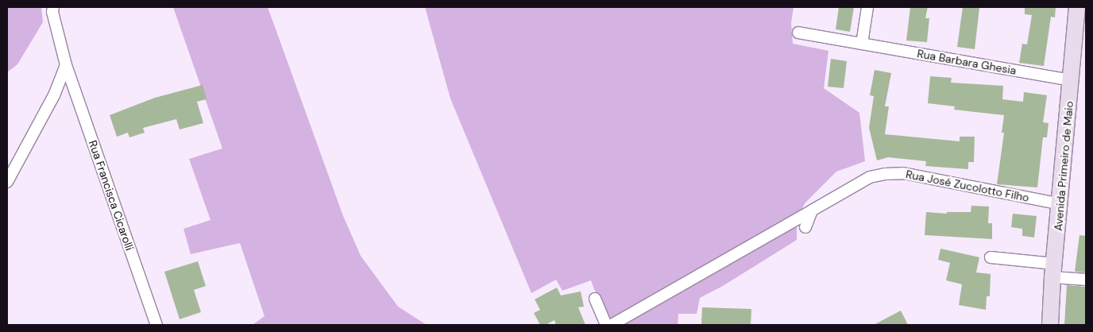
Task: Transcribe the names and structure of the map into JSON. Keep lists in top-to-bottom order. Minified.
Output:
{"streets":{"main road":["Avenida Primeiro de Maio"],"street":["Rua Barbara Ghesia","Rua José Zucolotto Filho","Rua Francisca Cicarolli"]},"crossings":[["Rua Barbara Ghesia","Avenida Primeiro de Maio"],["Avenida Primeiro de Maio","Rua José Zucolotto Filho"]]}
